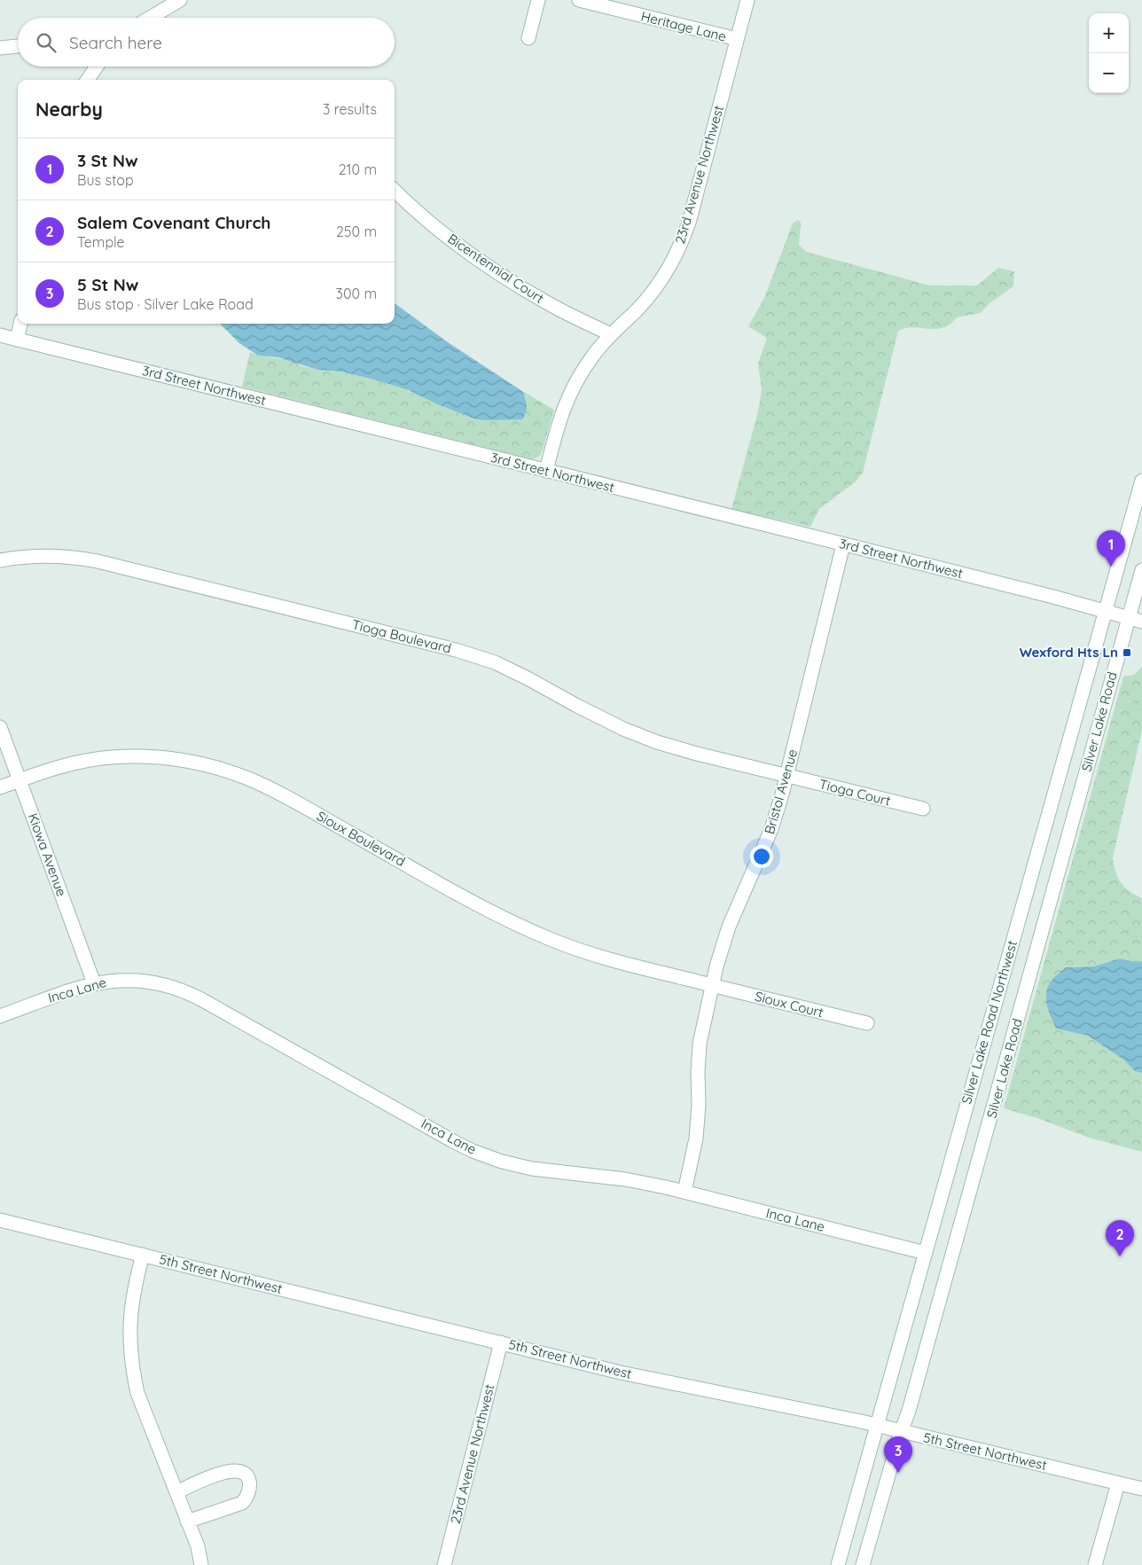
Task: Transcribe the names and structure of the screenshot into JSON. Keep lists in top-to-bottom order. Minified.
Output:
{"streets":{"street":["Heritage Lane","23rd Avenue Northwest","Bicentennial Court","3rd Street Northwest","Tioga Boulevard","Silver Lake Road","Bristol Avenue","Tioga Court","Sioux Boulevard","Kiowa Avenue","Inca Lane","Sioux Court","Silver Lake Road Northwest","5th Street Northwest"]},"crossings":[["Heritage Lane","23rd Avenue Northwest"],["23rd Avenue Northwest","Bicentennial Court"],["23rd Avenue Northwest","3rd Street Northwest"],["23rd Avenue Northwest","5th Street Northwest"],["3rd Street Northwest","Silver Lake Road"],["3rd Street Northwest","Bristol Avenue"],["3rd Street Northwest","Silver Lake Road Northwest"],["Tioga Boulevard","Bristol Avenue"],["Tioga Boulevard","Tioga Court"],["Silver Lake Road","5th Street Northwest"],["Bristol Avenue","Tioga Court"],["Bristol Avenue","Sioux Boulevard"],["Bristol Avenue","Inca Lane"],["Bristol Avenue","Sioux Court"],["Sioux Boulevard","Kiowa Avenue"],["Sioux Boulevard","Sioux Court"],["Kiowa Avenue","Inca Lane"],["Inca Lane","Silver Lake Road Northwest"],["Silver Lake Road Northwest","5th Street Northwest"]],"places":{"transit":["Wexford Hts Ln"]},"page":{"map_buttons":["+","−"],"search":"Search here","heading":["Nearby","3 results"],"list":[{"mark":"1","name":"3 St Nw","note":"Bus stop","value":"210 m"},{"mark":"2","name":"Salem Covenant Church","note":"Temple","value":"250 m"},{"mark":"3","name":"5 St Nw","note":"Bus stop · Silver Lake Road","value":"300 m"}],"pins":["1","2","3"]}}
